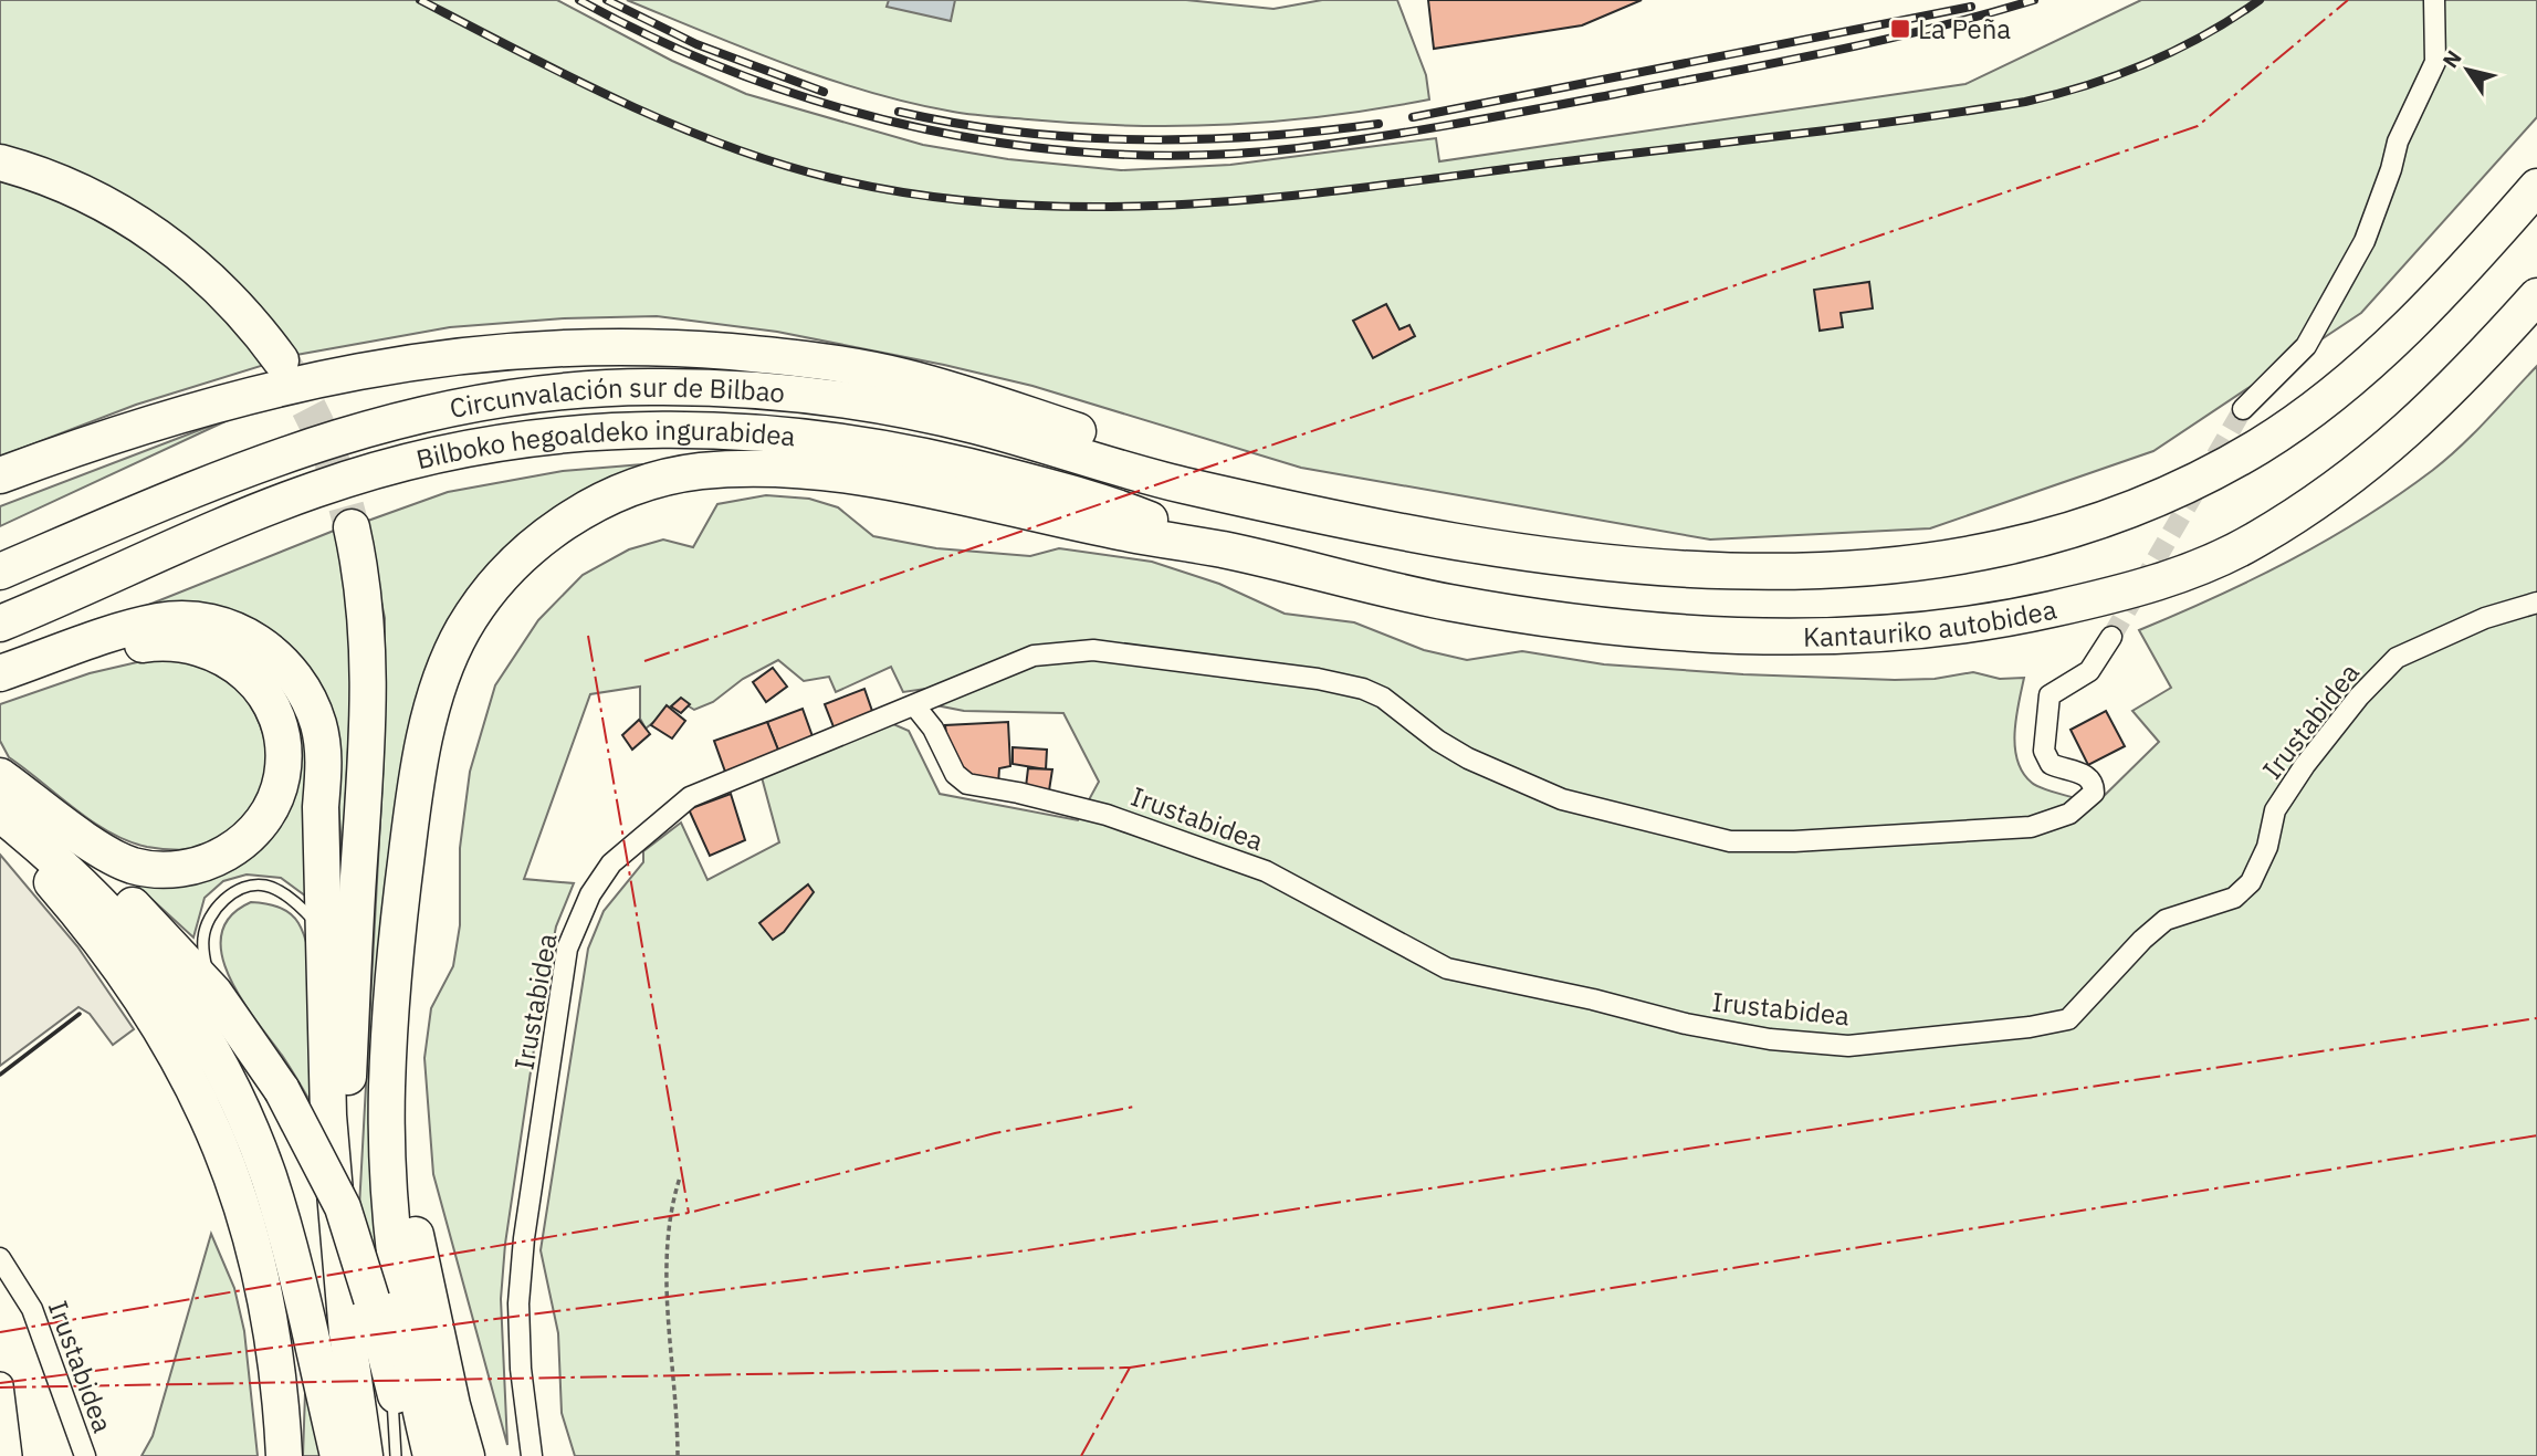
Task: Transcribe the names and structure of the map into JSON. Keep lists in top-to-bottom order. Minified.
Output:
{"streets":{"highway":["Circunvalación sur de Bilbao","Bilboko hegoaldeko ingurabidea","Kantauriko autobidea"],"street":["Irustabidea"]},"crossings":[["Bilboko hegoaldeko ingurabidea","Kantauriko autobidea"]],"places":{"transit":["La Peña"]},"north":"top left"}
